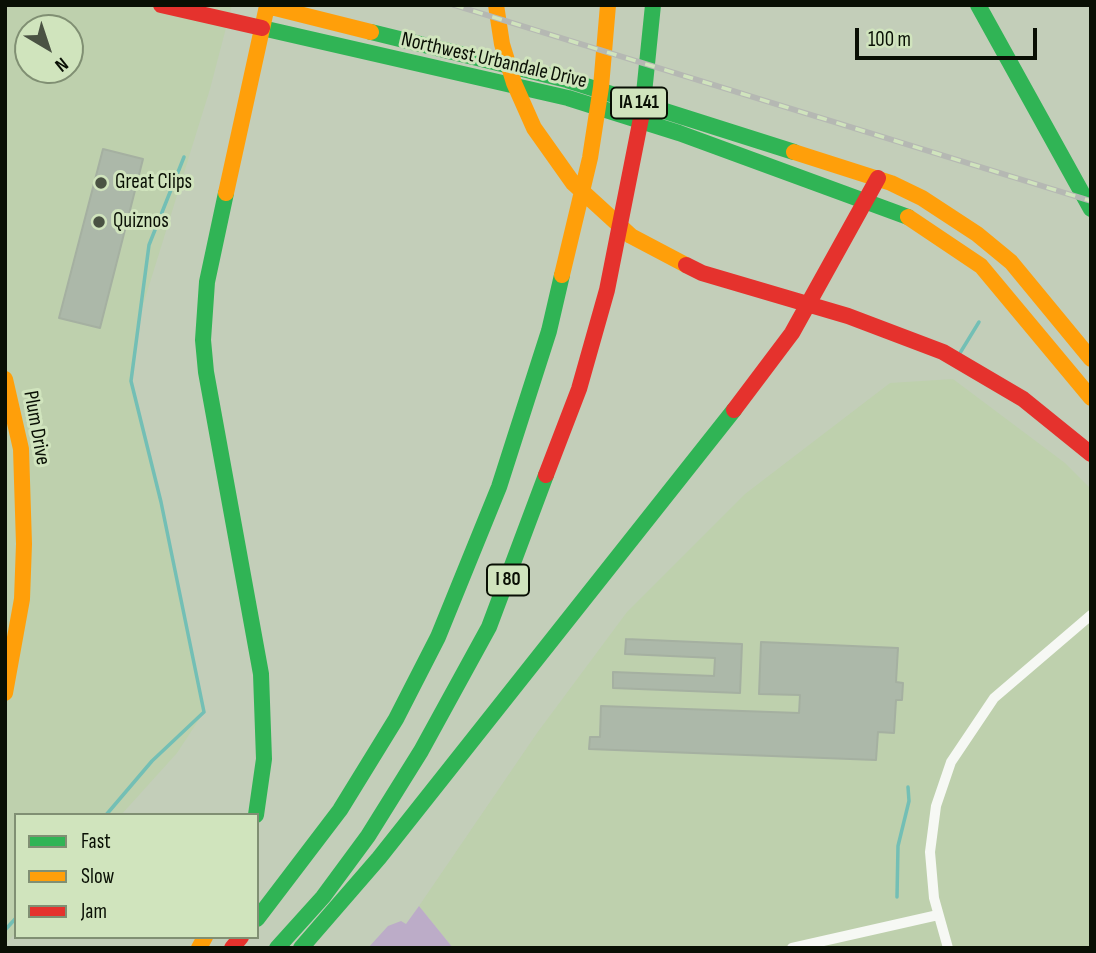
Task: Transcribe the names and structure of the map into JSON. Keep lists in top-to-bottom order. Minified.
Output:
{"streets":{"main road":["Northwest Urbandale Drive","IA 141","Plum Drive","I 80"]},"places":["Great Clips","Quiznos"],"legend":["Fast","Slow","Jam"],"scale_bar":"100 m","north":"bottom right"}
